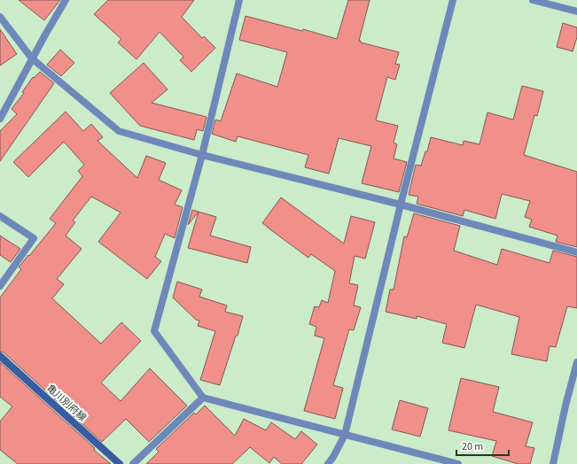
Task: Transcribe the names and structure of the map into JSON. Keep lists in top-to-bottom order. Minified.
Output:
{"streets":{"main road":["亀川別府線"]},"scale_bar":"20 m"}
